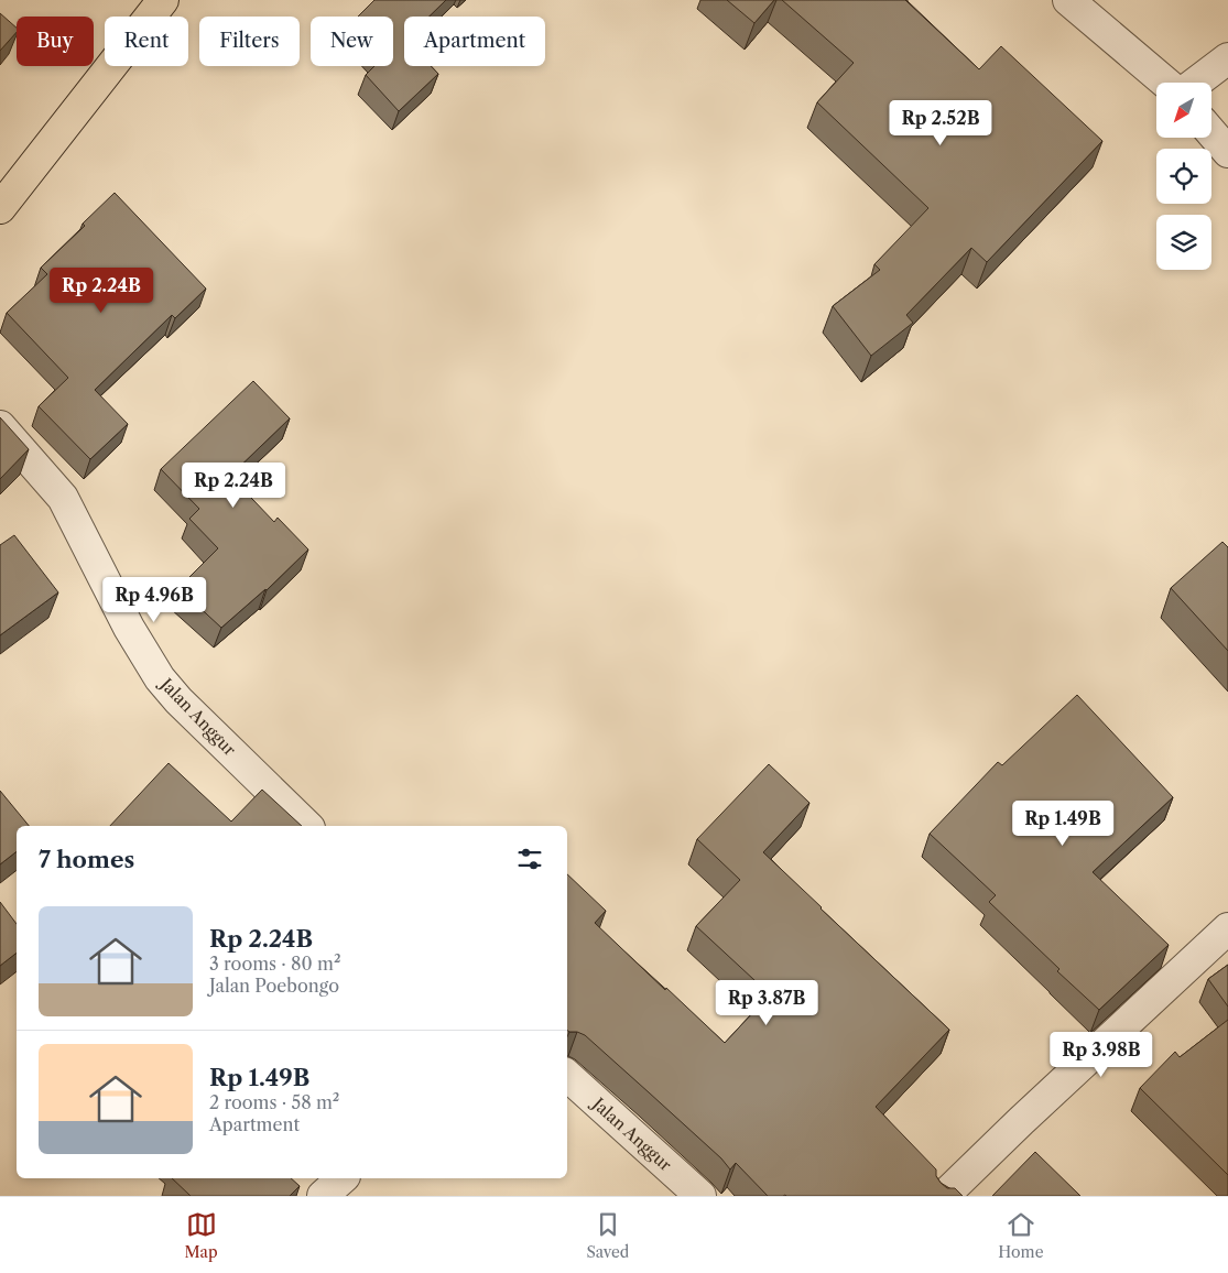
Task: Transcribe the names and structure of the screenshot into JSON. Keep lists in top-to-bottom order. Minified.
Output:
{"streets":{"street":["Jalan Anggur"]},"north":"bottom left","page":{"chip":["Buy","Rent","Filters","New","Apartment"],"price":["Rp 2.52B","Rp 2.24B","Rp 2.24B","Rp 4.96B","Rp 1.49B","Rp 3.87B","Rp 3.98B"],"heading":"7 homes","list":[{"name":"Rp 2.24B","note":"3 rooms · 80 m² · Jalan Poebongo"},{"name":"Rp 1.49B","note":"2 rooms · 58 m² · Apartment"}],"tabs":["Map","Saved","Home"]}}
